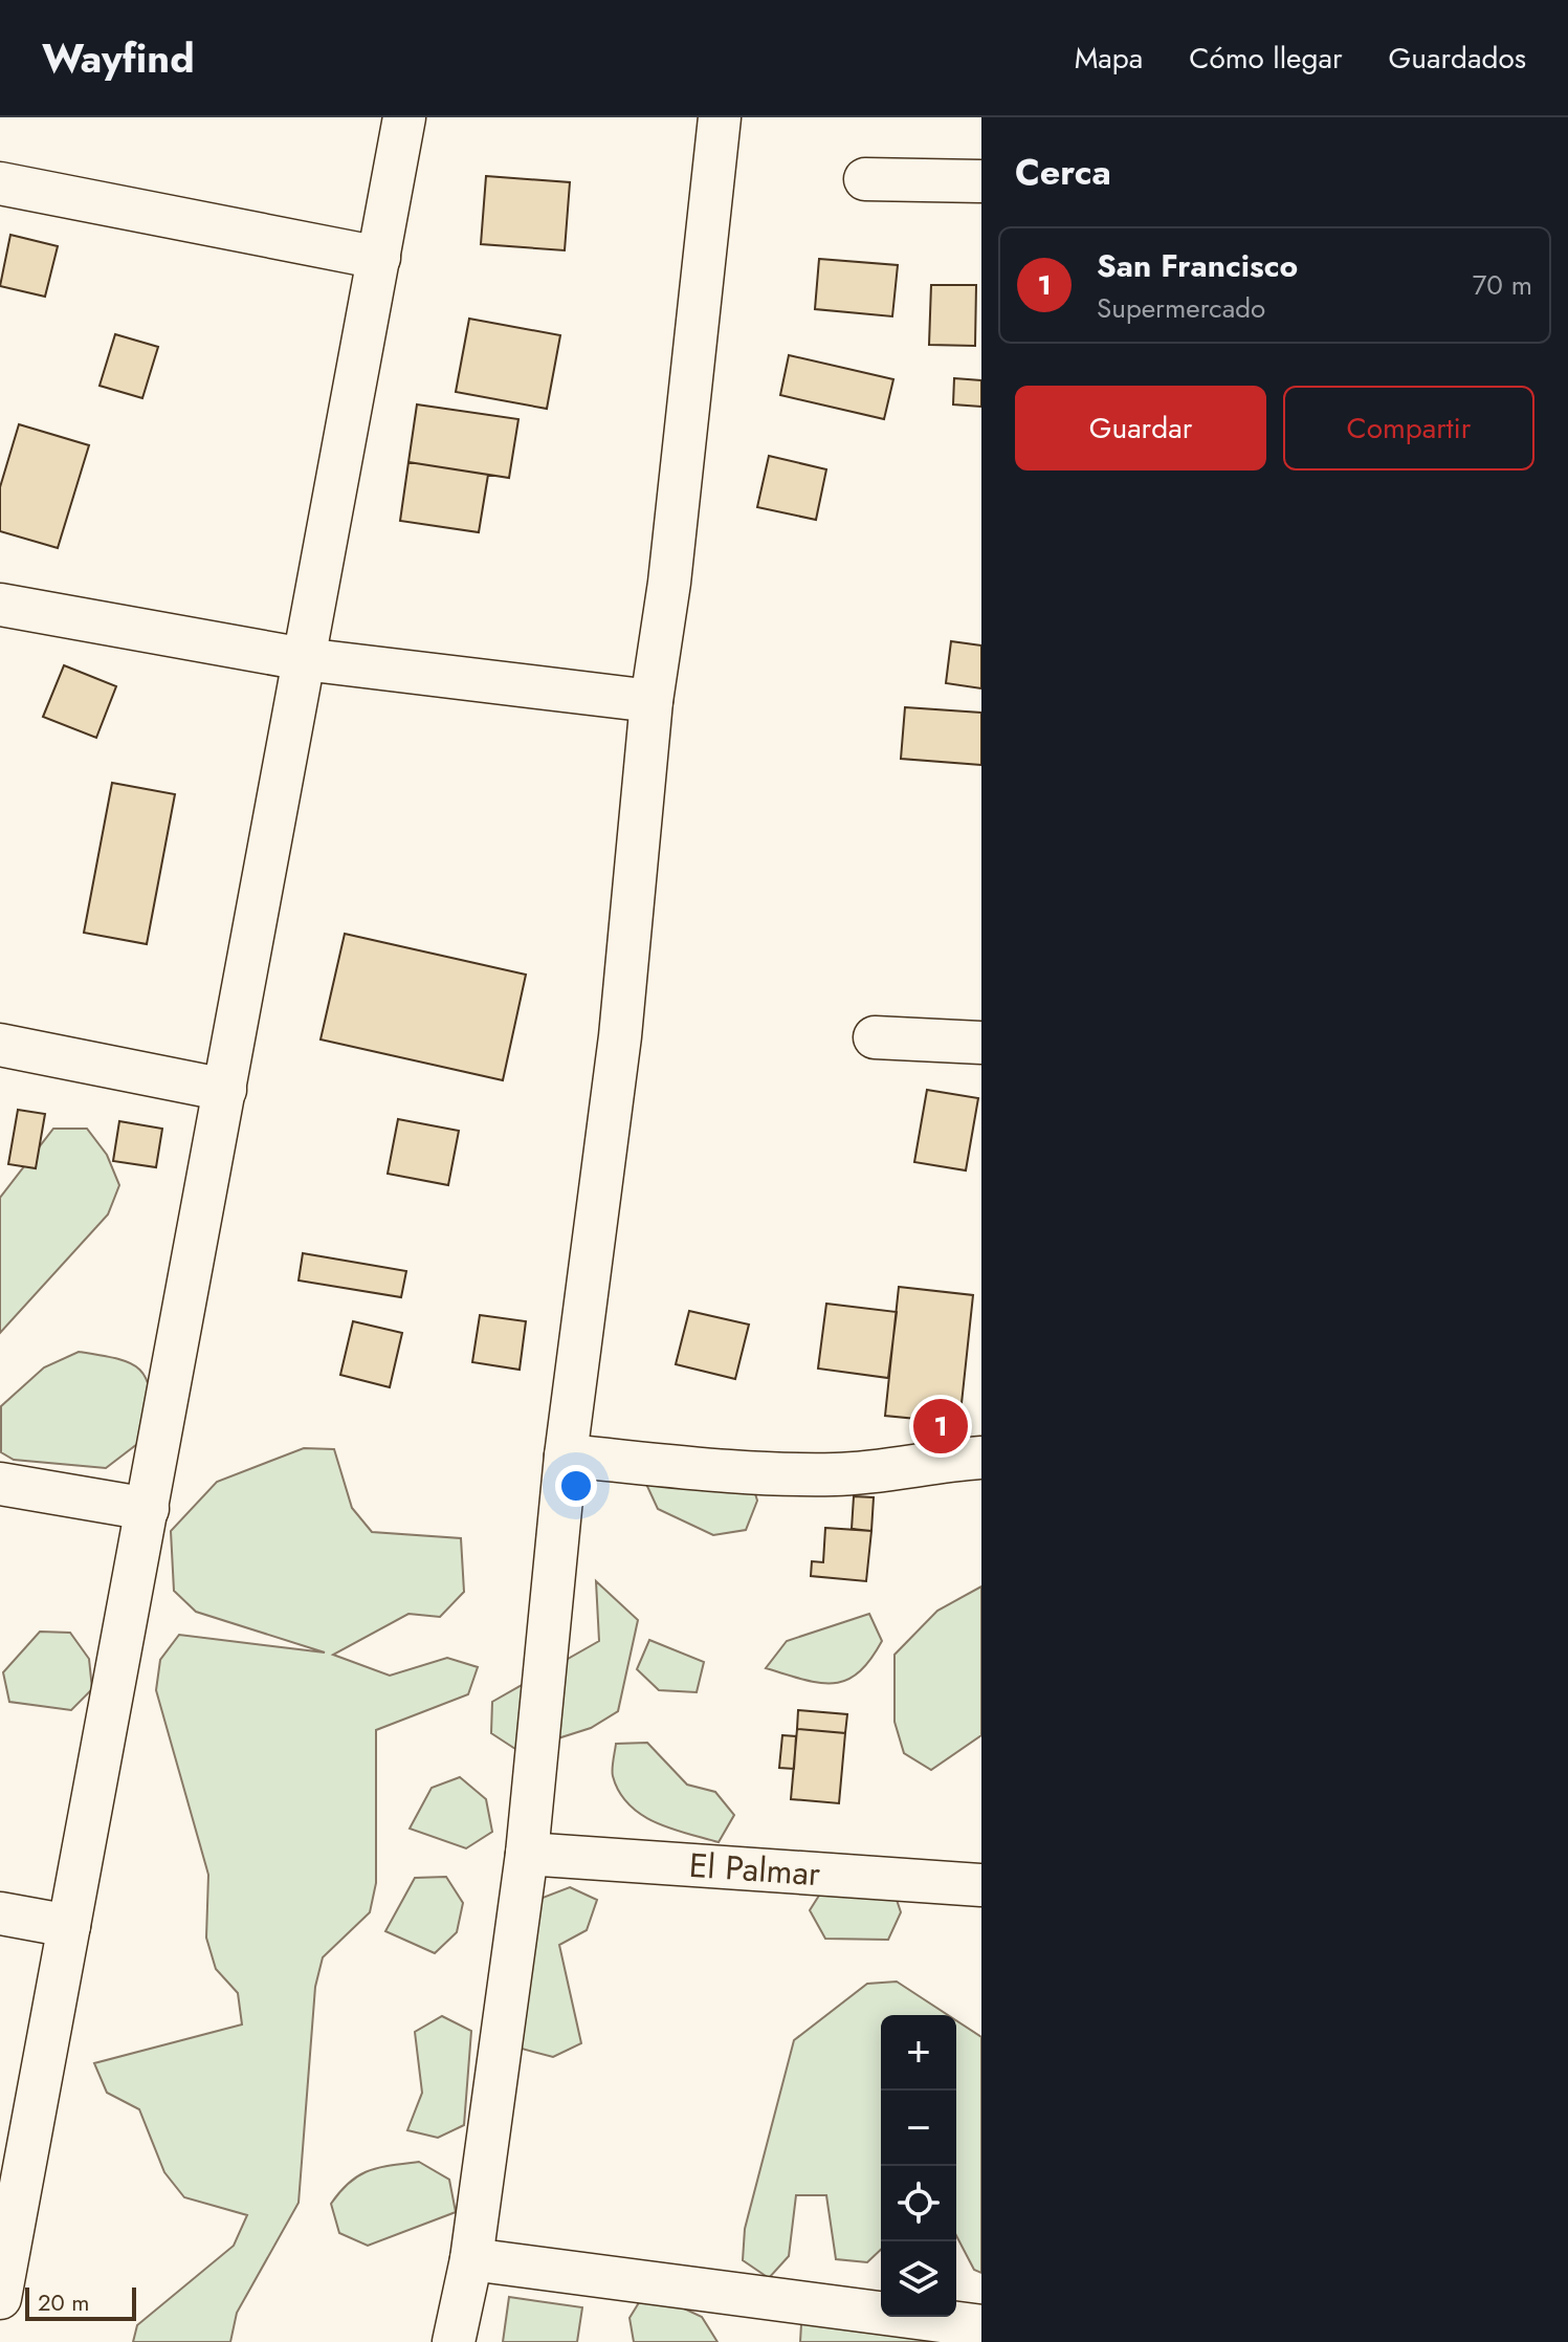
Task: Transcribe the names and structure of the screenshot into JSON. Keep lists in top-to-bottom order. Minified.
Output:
{"streets":{"street":["El Palmar"]},"scale_bar":"20 m","page":{"header":"Wayfind","nav":["Mapa","Cómo llegar","Guardados"],"heading":"Cerca","list":[{"mark":"1","name":"San Francisco","note":"Supermercado","value":"70 m"}],"buttons":["Guardar","Compartir"],"pins":"1","map_buttons":["+","−"],"scale":"20 m"}}
